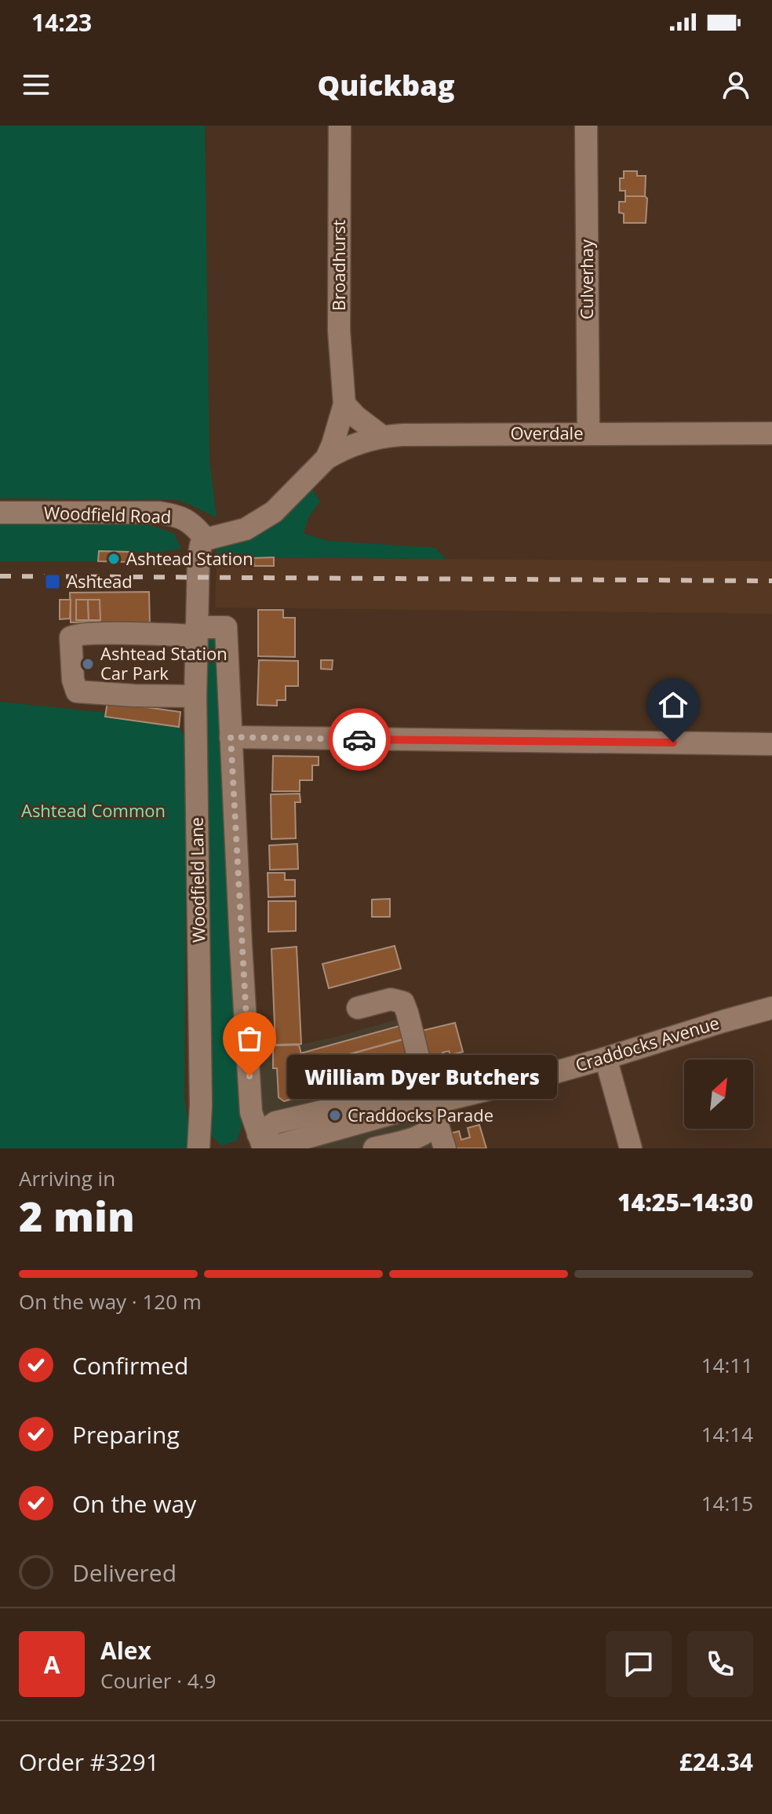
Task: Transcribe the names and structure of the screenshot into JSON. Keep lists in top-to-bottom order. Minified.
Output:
{"streets":{"street":["Broadhurst","Culverhay","Overdale","Woodfield Road","Woodfield Lane","Craddocks Avenue"]},"crossings":[["Broadhurst","Overdale"],["Broadhurst","Woodfield Road"],["Broadhurst","Woodfield Lane"],["Culverhay","Overdale"],["Woodfield Road","Woodfield Lane"]],"parks":["Ashtead Common"],"places":{"other":["Ashtead Station","Ashtead Station Car Park","William Dyer Butchers","Craddocks Parade"],"transit":["Ashtead"]},"north":"top right","page":{"status":"14:23","header":"Quickbag","bubble":"William Dyer Butchers","heading":["2 min","Arriving in","14:25–14:30"],"panel":["Alex","Courier · 4.9","Order #3291","£24.34"],"bar":"On the way · 120 m","list":[["Confirmed","14:11"],["Preparing","14:14"],["On the way","14:15"],"Delivered"],"round":"A"}}
